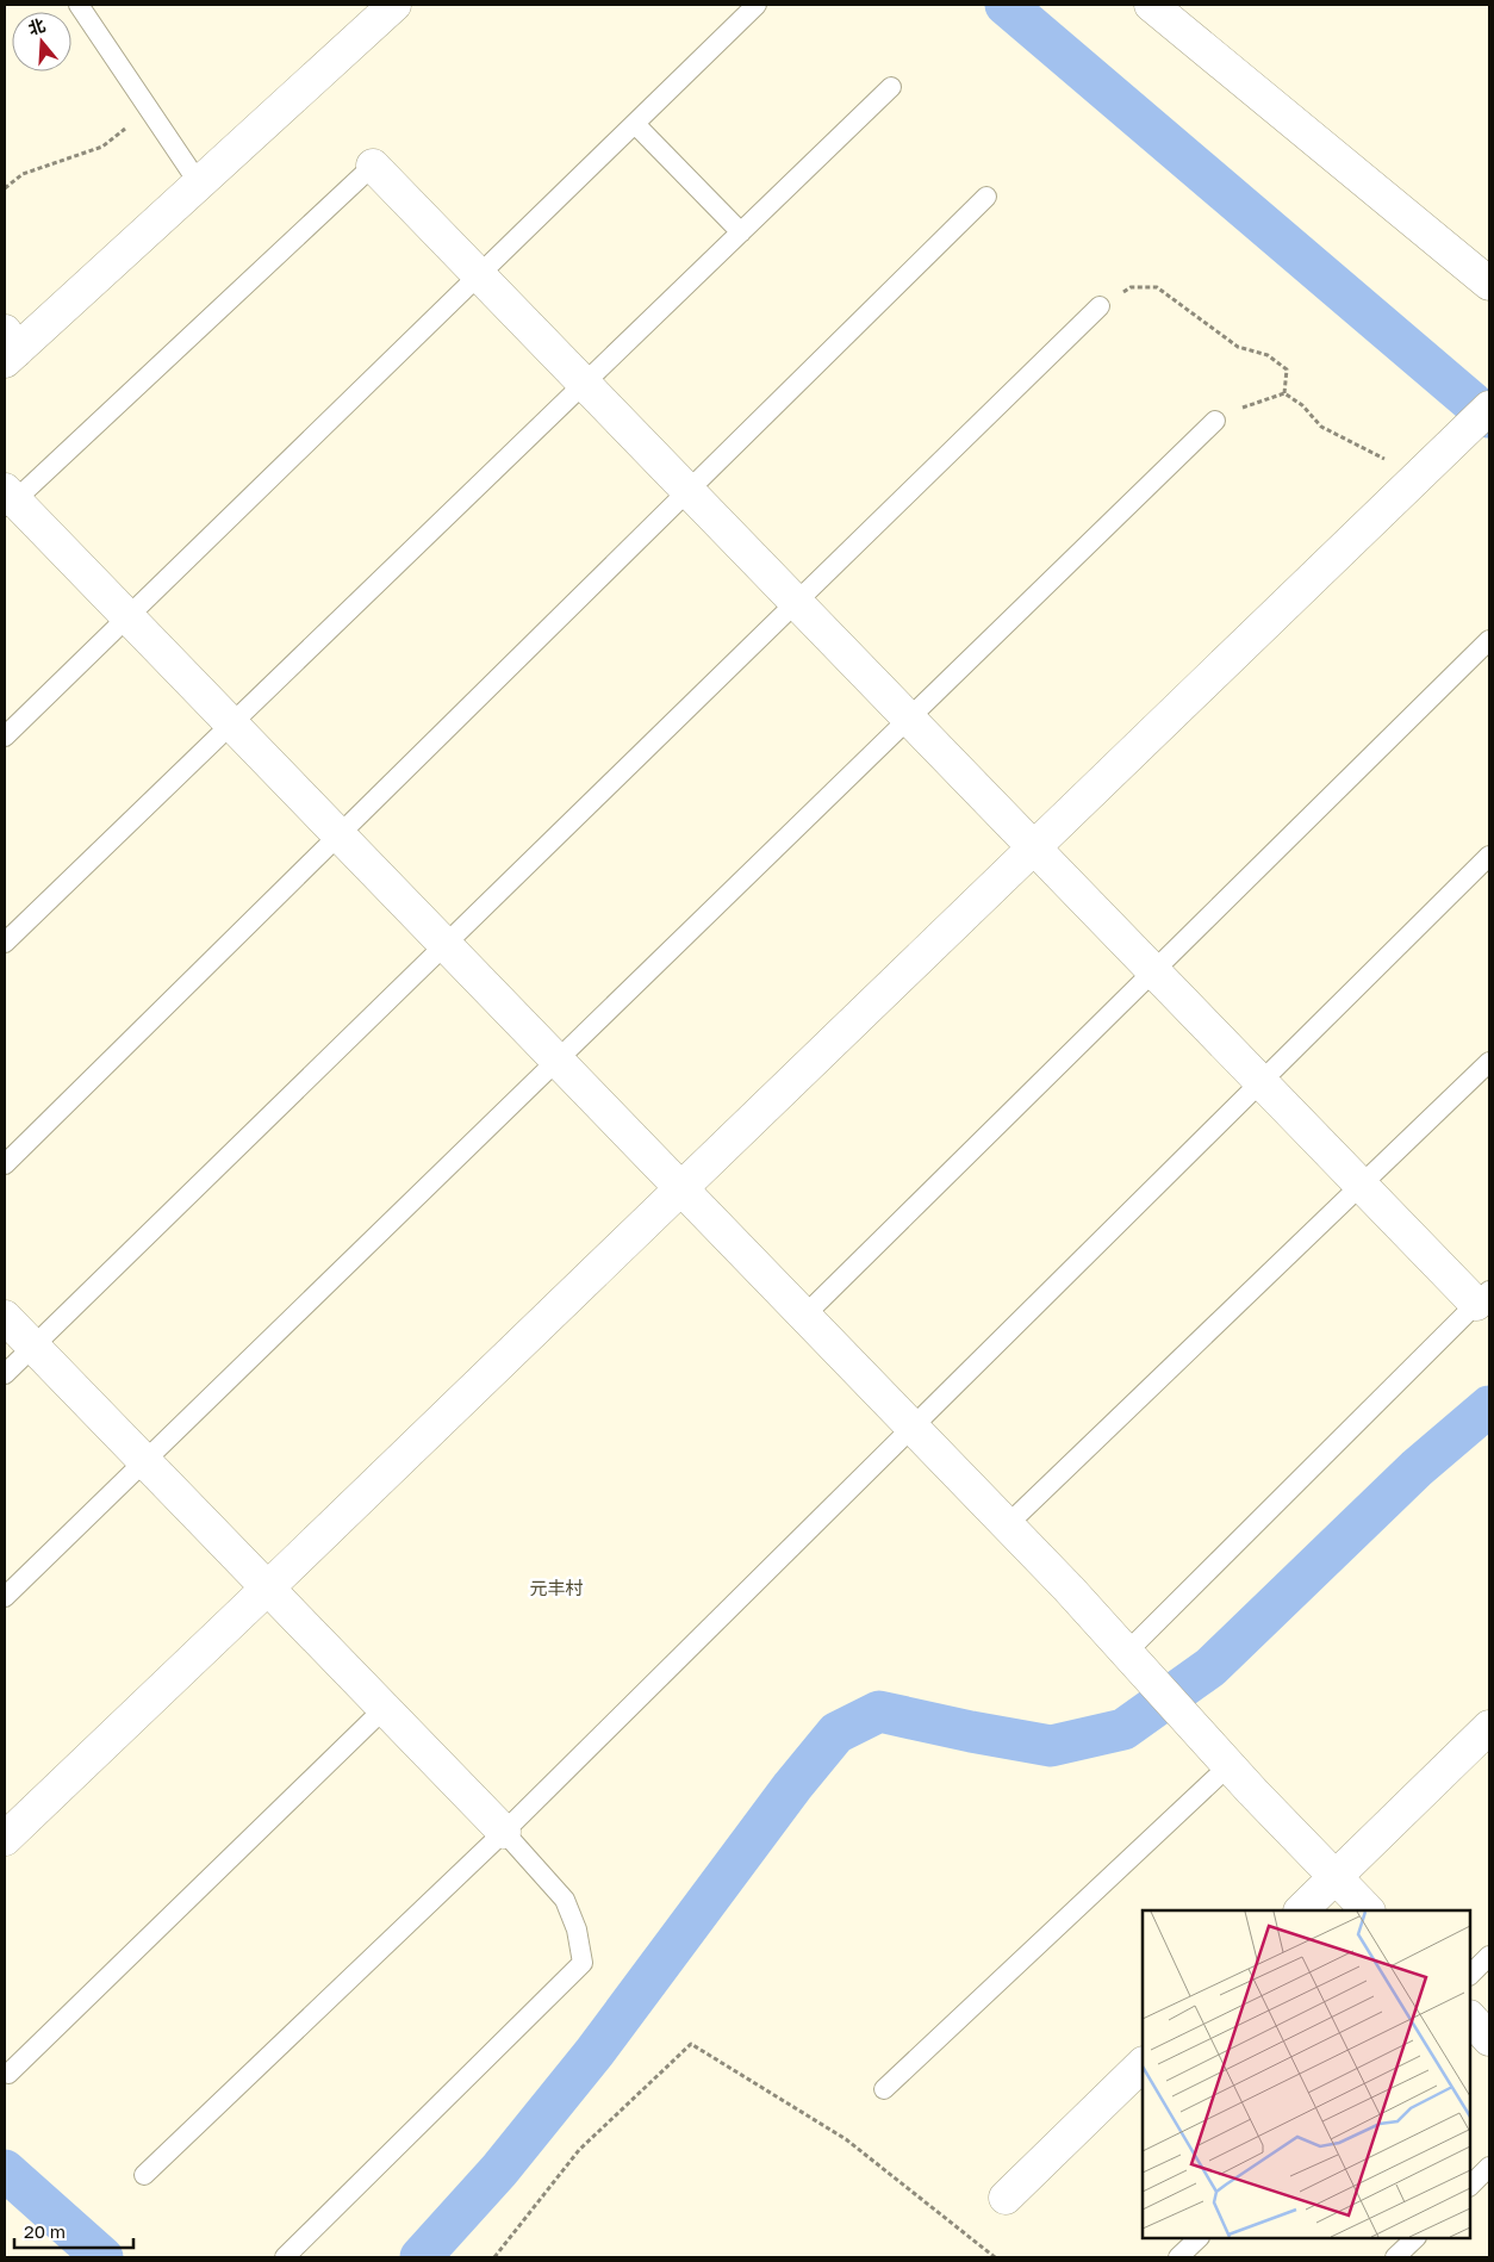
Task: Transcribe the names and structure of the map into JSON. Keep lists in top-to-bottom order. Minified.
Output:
{"districts":["元丰村"],"scale_bar":"20 m","north":"top"}
